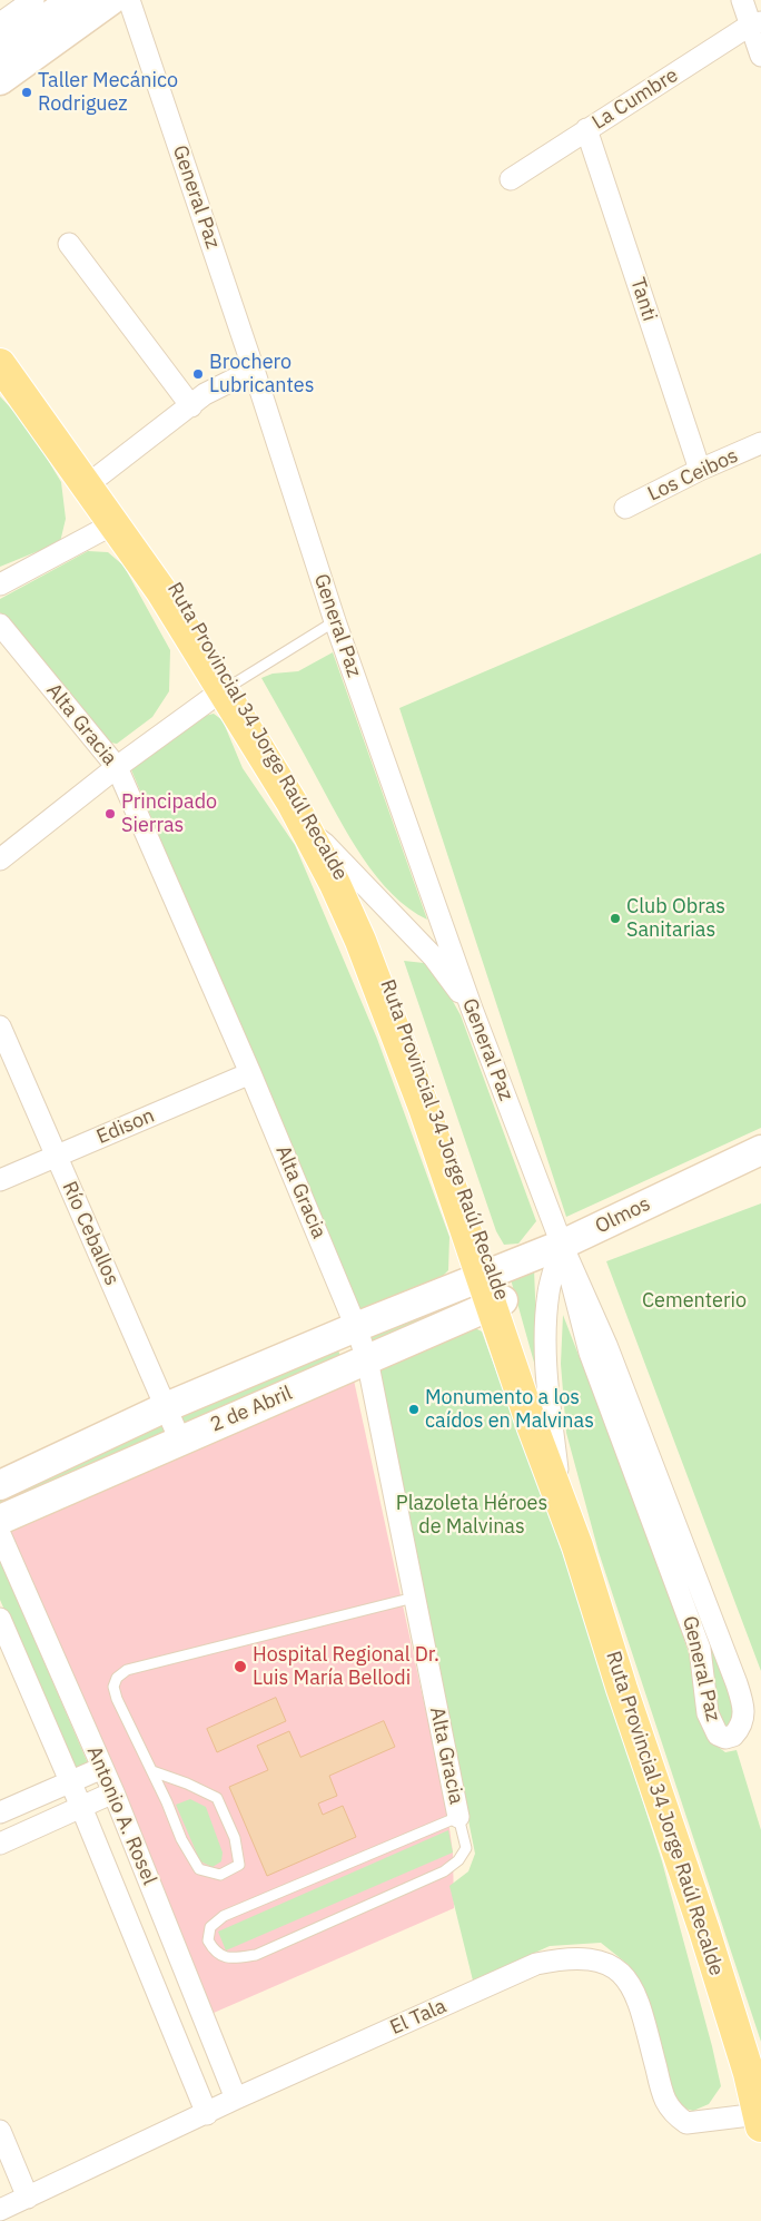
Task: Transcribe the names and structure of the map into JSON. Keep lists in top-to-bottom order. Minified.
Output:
{"streets":{"main road":["Ruta Provincial 34 Jorge Raúl Recalde"],"street":["La Cumbre","General Paz","Tanti","Los Ceibos","Alta Gracia","Edison","Olmos","Río Ceballos","2 de Abril","Antonio A. Rosel","El Tala"]},"crossings":[["La Cumbre","Tanti"],["General Paz","Olmos"],["Tanti","Los Ceibos"],["Alta Gracia","Edison"],["Alta Gracia","2 de Abril"],["Ruta Provincial 34 Jorge Raúl Recalde","Olmos"],["Ruta Provincial 34 Jorge Raúl Recalde","2 de Abril"],["Ruta Provincial 34 Jorge Raúl Recalde","El Tala"],["Edison","Río Ceballos"],["Olmos","2 de Abril"],["Río Ceballos","2 de Abril"],["Antonio A. Rosel","El Tala"]],"parks":["Cementerio","Plazoleta Héroes de Malvinas"],"places":["Taller Mecánico Rodriguez","Brochero Lubricantes","Principado Sierras","Club Obras Sanitarias","Monumento a los caídos en Malvinas","Hospital Regional Dr. Luis María Bellodi"]}
